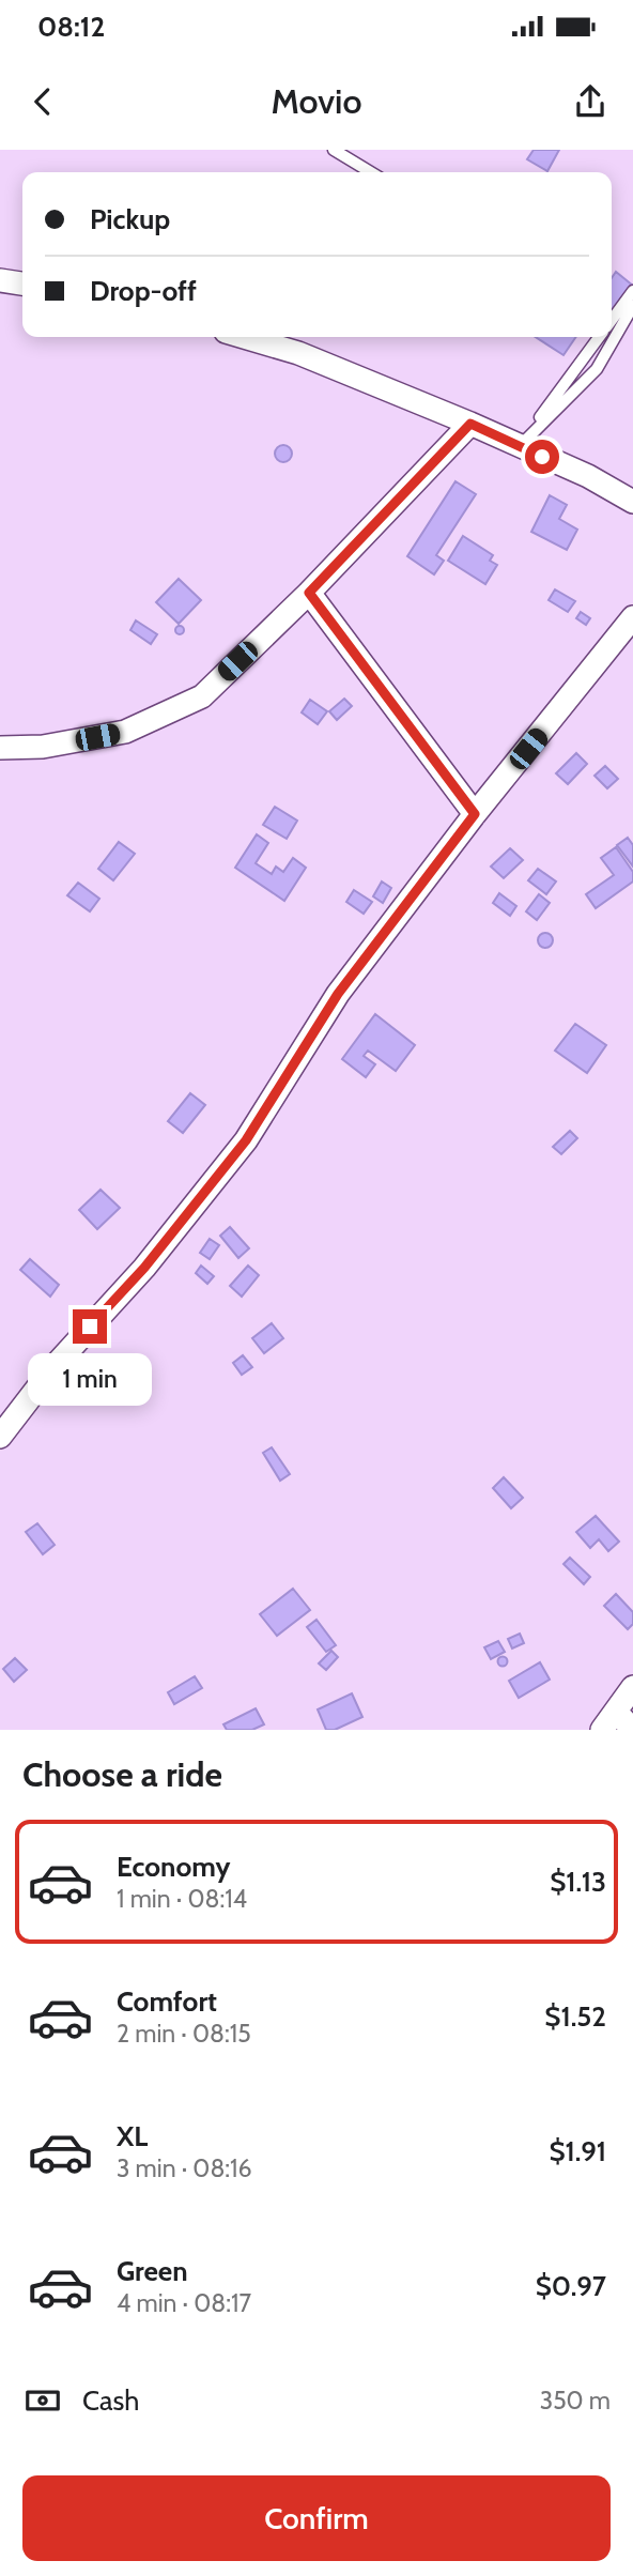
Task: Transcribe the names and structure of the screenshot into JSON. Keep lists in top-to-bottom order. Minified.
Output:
{"page":{"status":"08:12","header":"Movio","banner":["Pickup","Drop-off"],"bubble":"1 min","heading":"Choose a ride","list":[{"name":"Economy","note":"1 min · 08:14","value":"$1.13"},{"name":"Comfort","note":"2 min · 08:15","value":"$1.52"},{"name":"XL","note":"3 min · 08:16","value":"$1.91"},{"name":"Green","note":"4 min · 08:17","value":"$0.97"}],"pay":["Cash","350 m"],"buttons":"Confirm"}}
